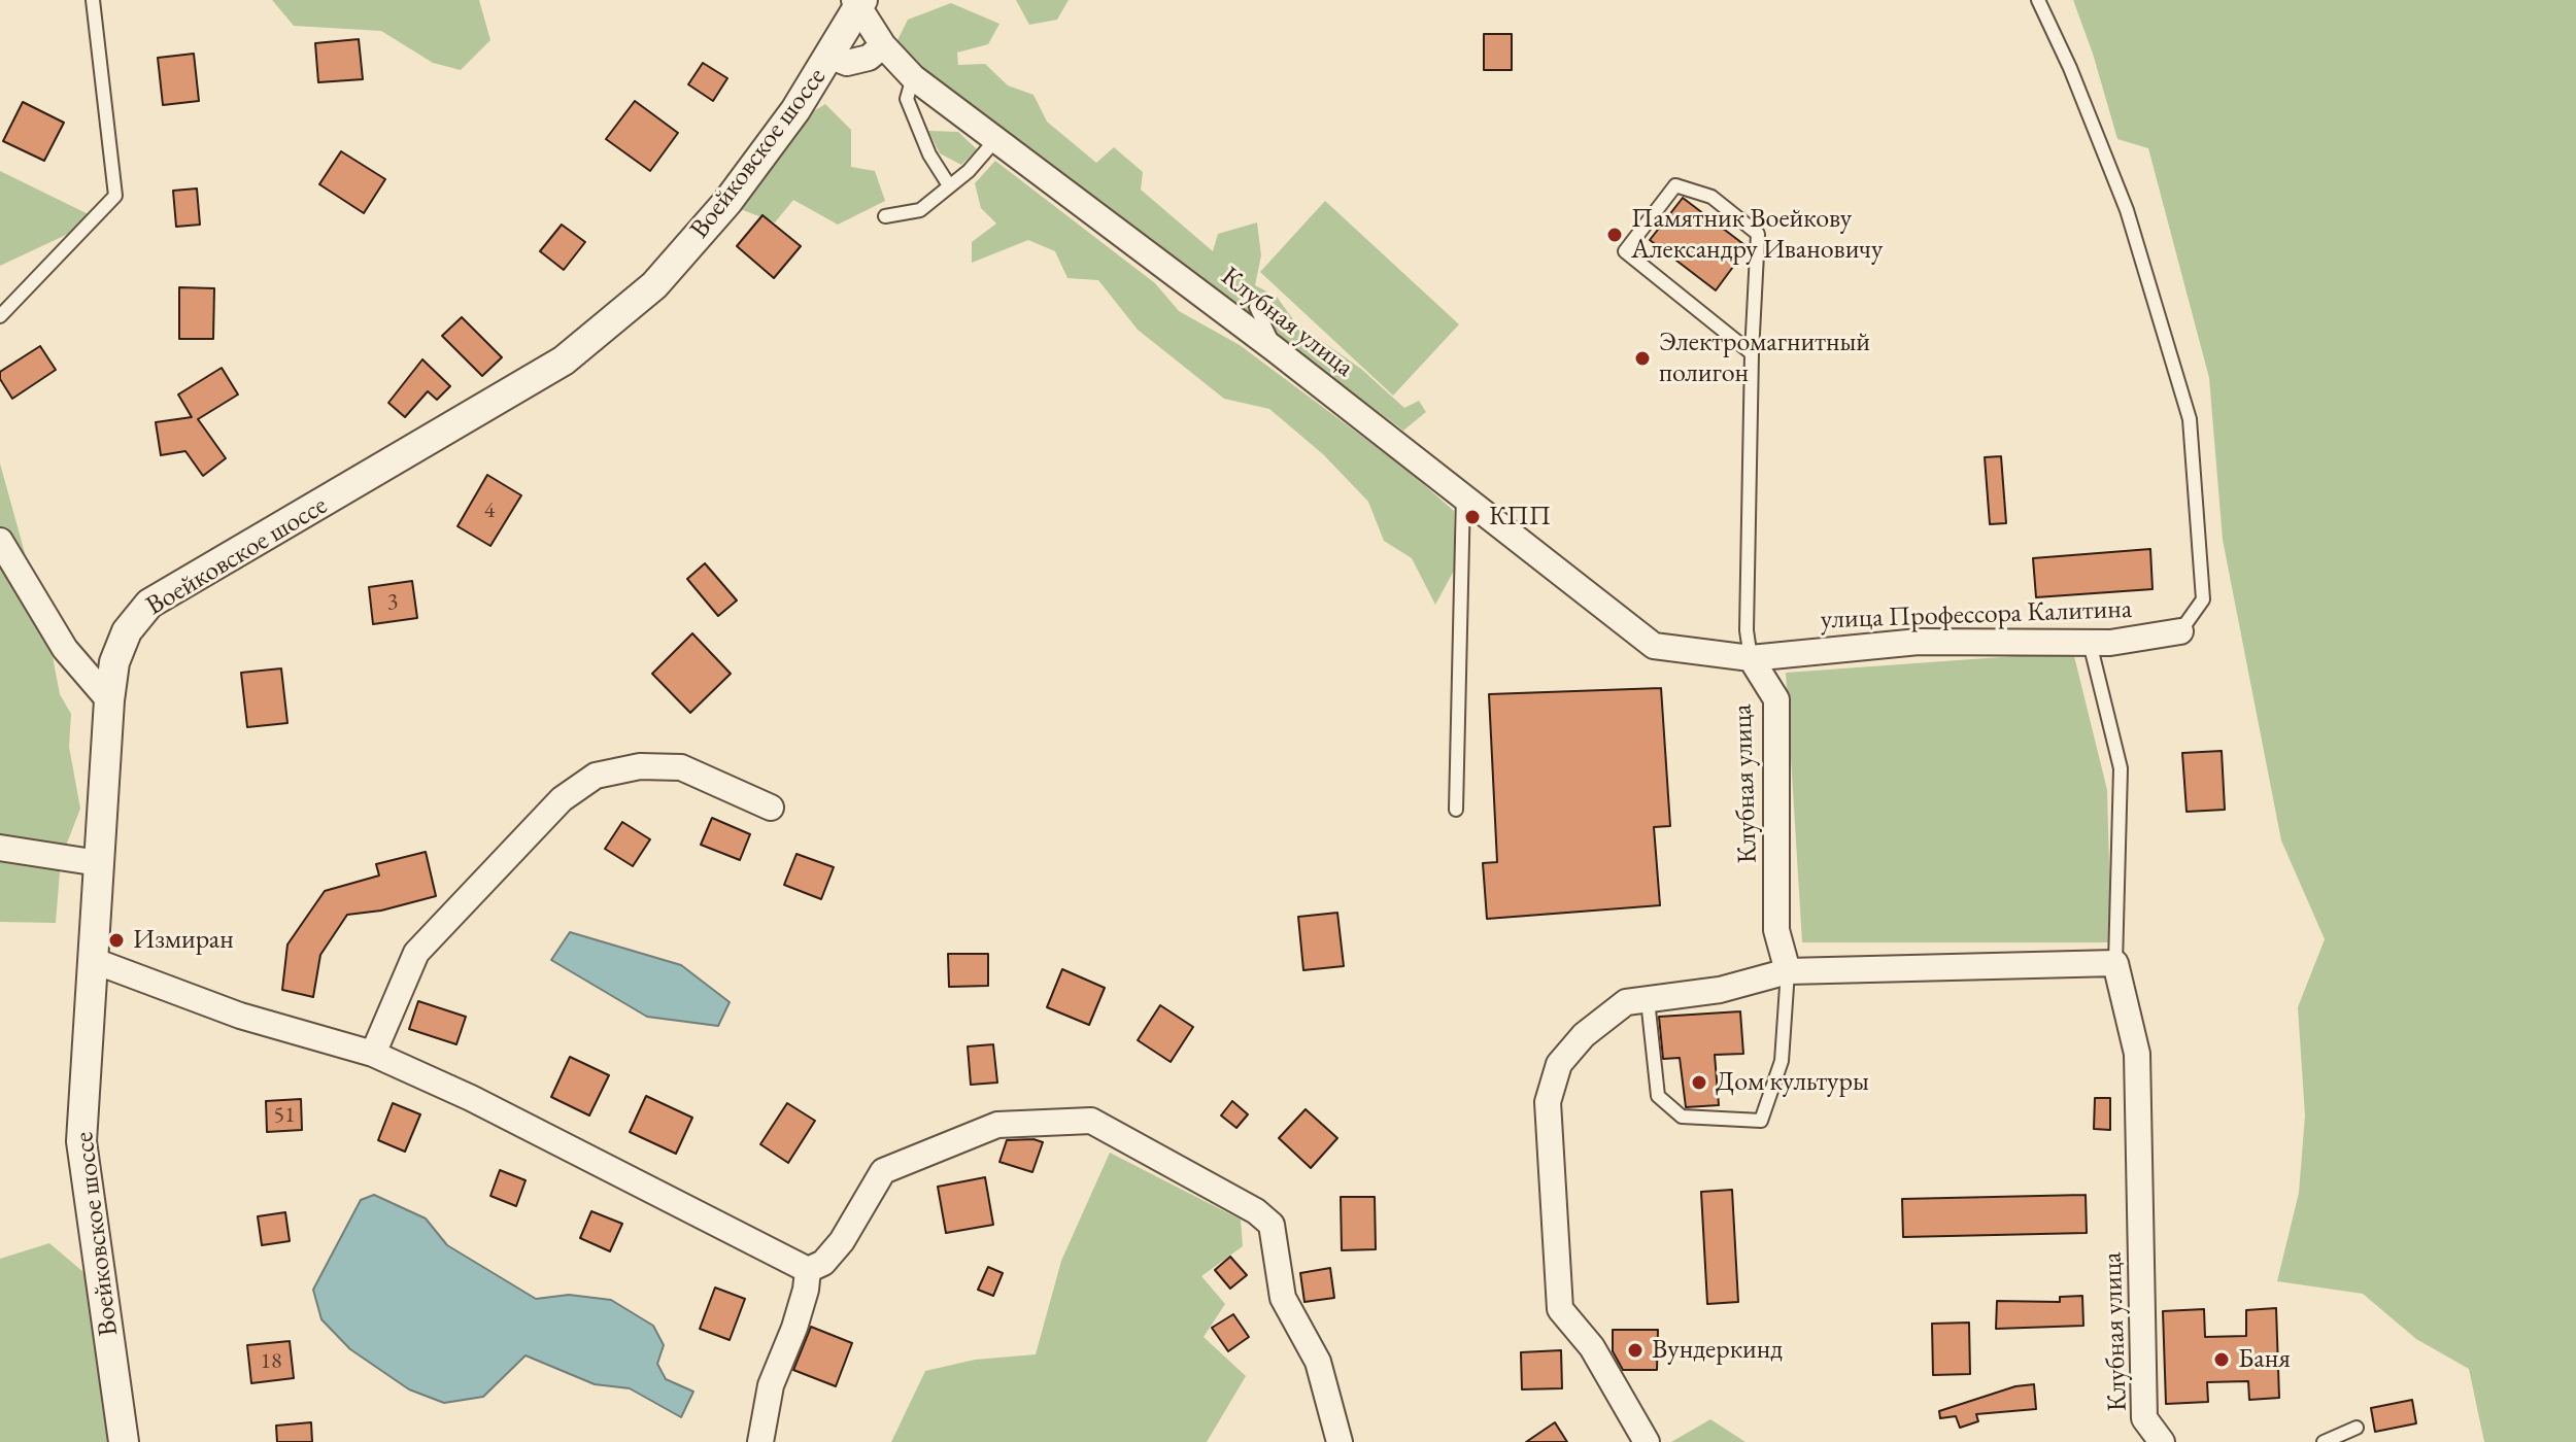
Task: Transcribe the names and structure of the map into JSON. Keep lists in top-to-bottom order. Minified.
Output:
{"streets":{"street":["Воейковское шоссе","Клубная улица","улица Профессора Калитина"]},"crossings":[["Воейковское шоссе","Клубная улица"],["Клубная улица","улица Профессора Калитина"]],"places":["Памятник Воейкову Александру Ивановичу","Электромагнитный полигон","КПП","Измиран","Дом культуры","Вундеркинд","Баня"],"house_numbers":["4","3","51","18"]}
